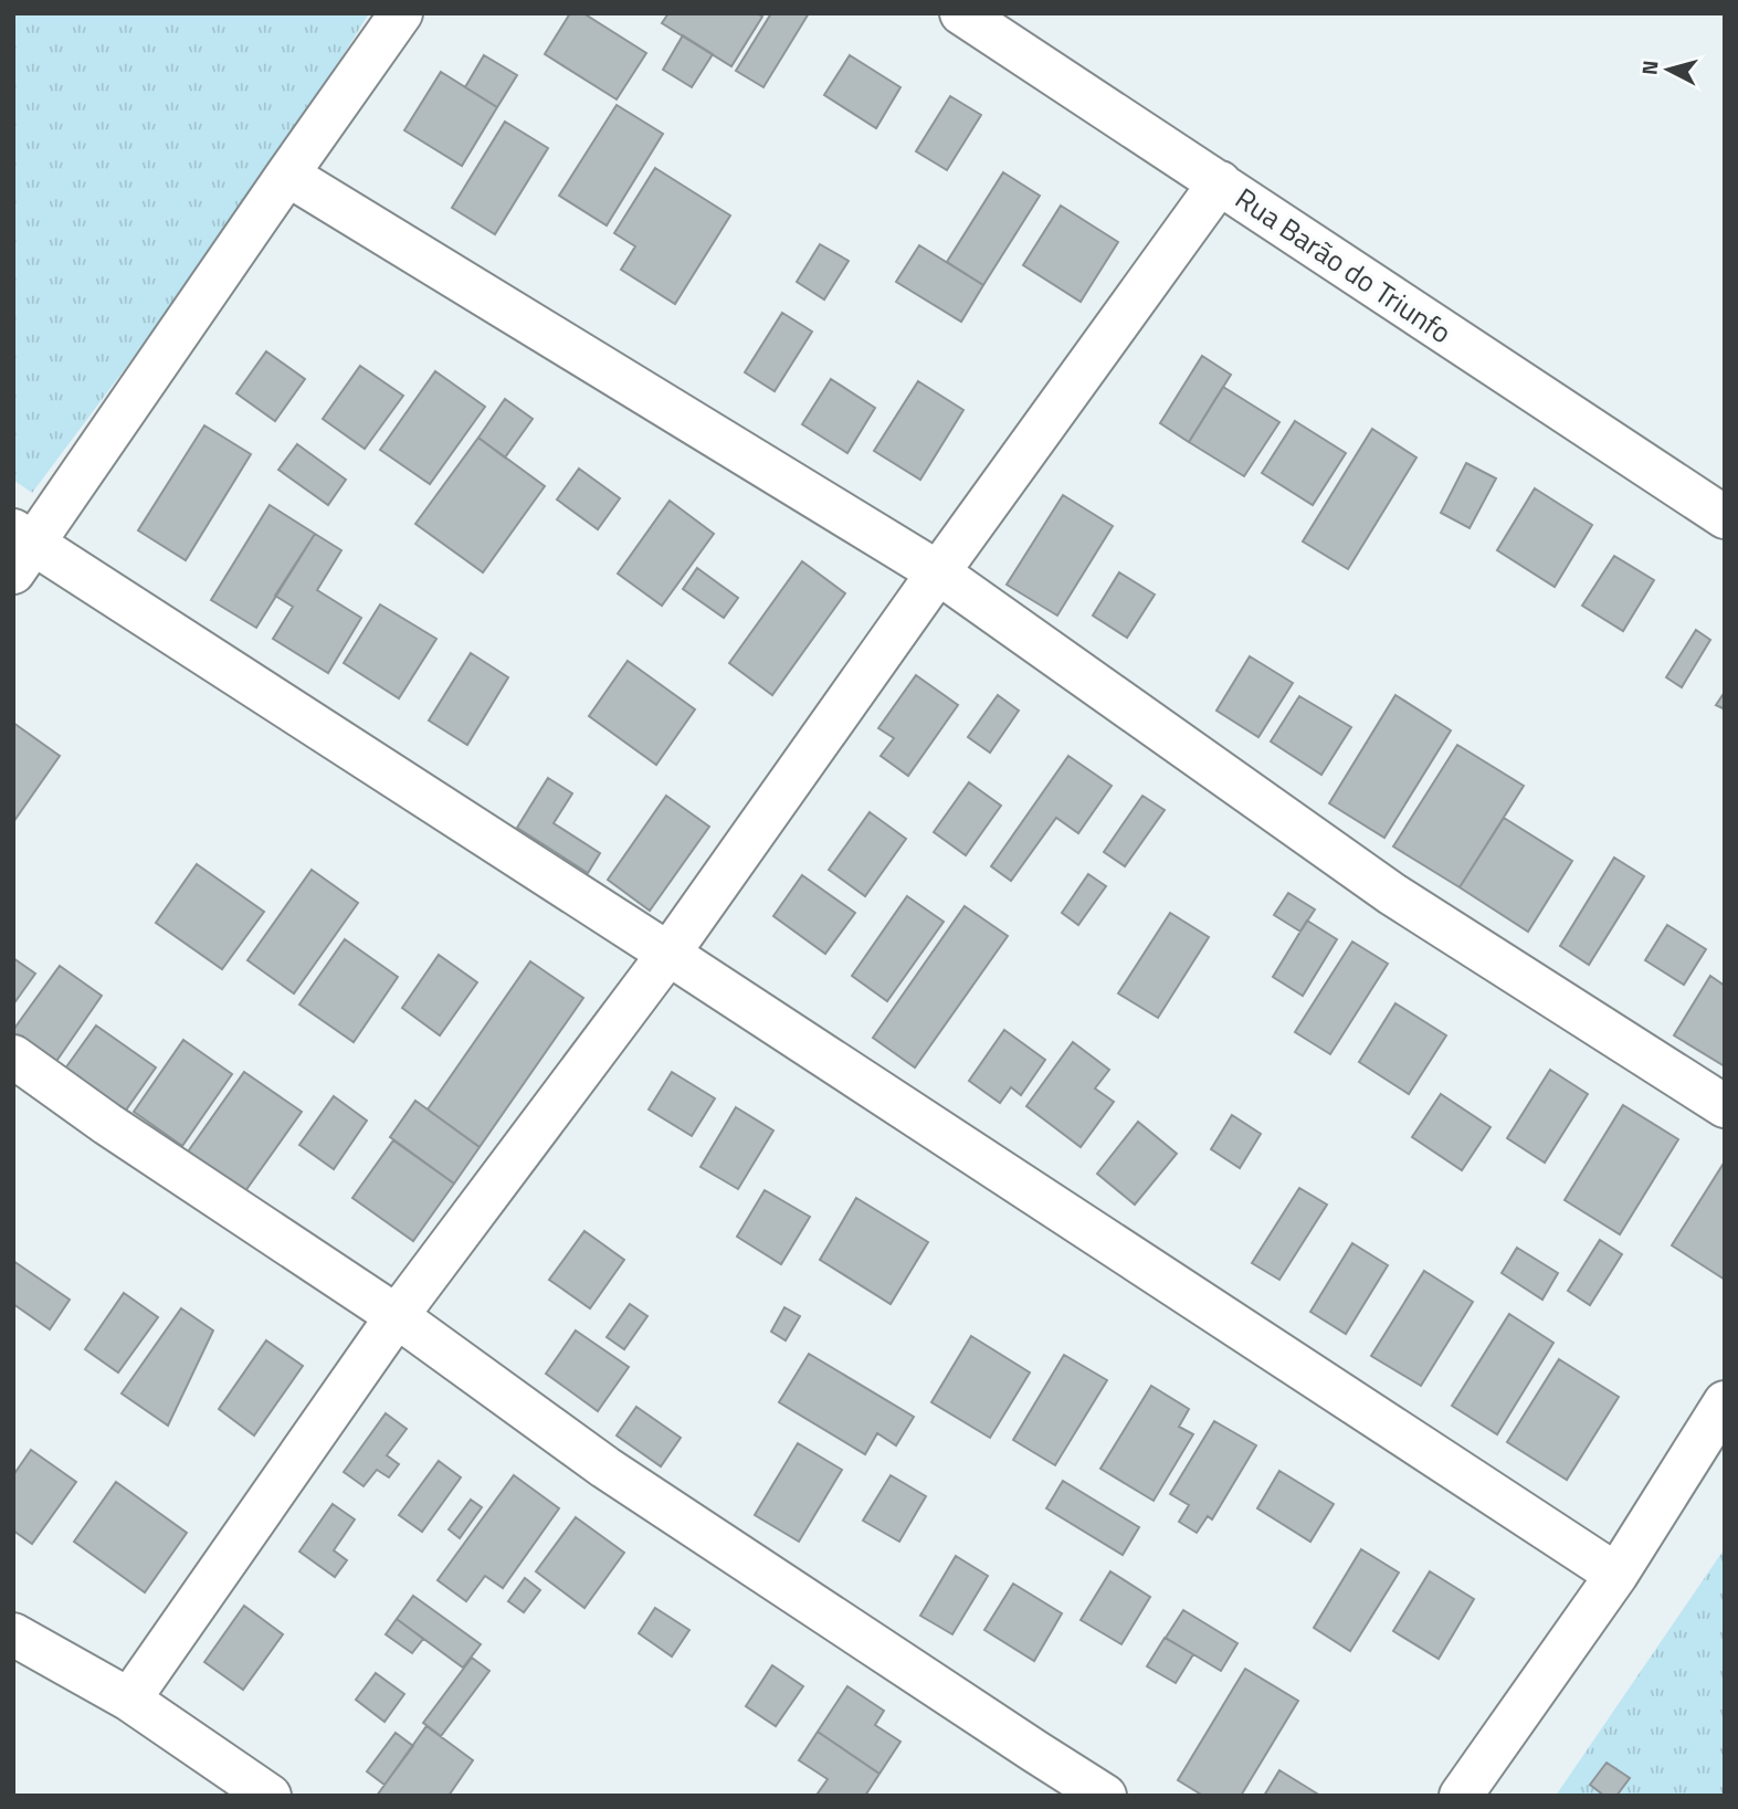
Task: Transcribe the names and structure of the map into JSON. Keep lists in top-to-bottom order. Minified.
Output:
{"streets":{"street":["Rua Barão do Triunfo"]},"north":"left"}
